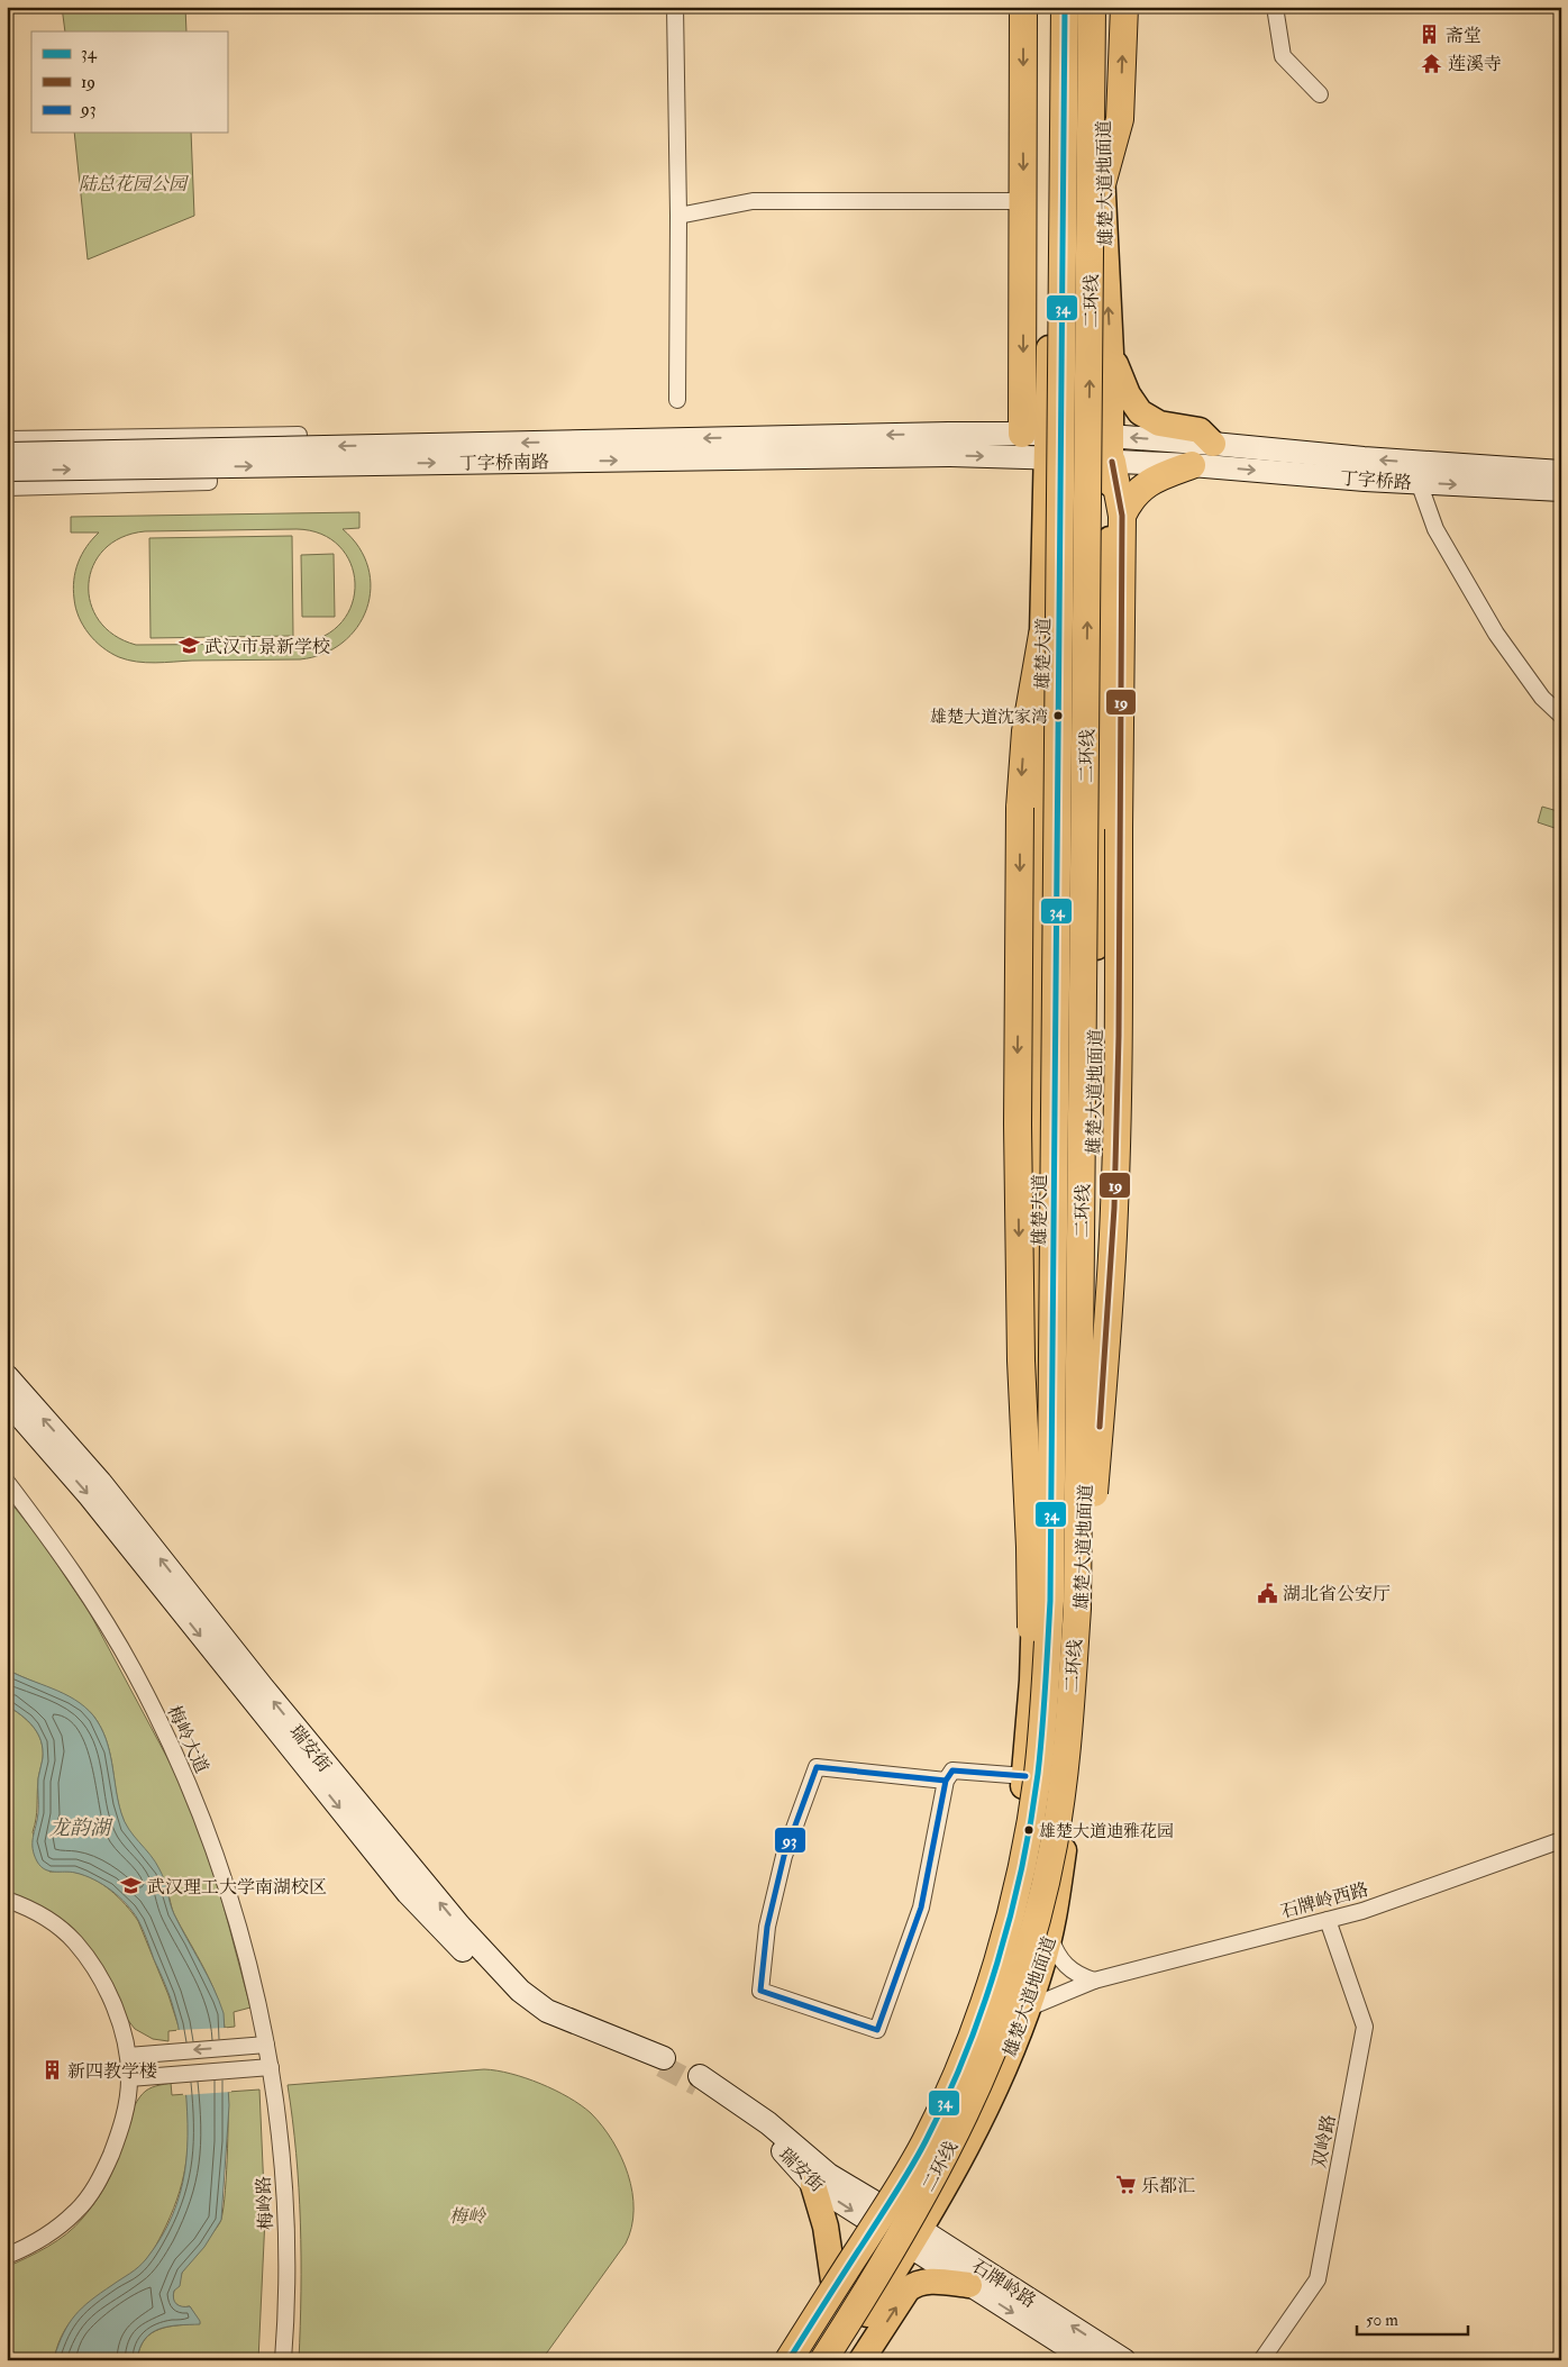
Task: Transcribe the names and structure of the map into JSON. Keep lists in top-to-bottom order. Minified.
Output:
{"streets":{"highway":["二环线"],"main road":["雄楚大道地面道","丁字桥南路","丁字桥路","雄楚大道","瑞安街","石牌岭路"],"street":["梅岭大道","石牌岭西路","双岭路","梅岭路"]},"crossings":[["雄楚大道地面道","丁字桥路"],["雄楚大道地面道","石牌岭西路"],["雄楚大道地面道","石牌岭路"],["丁字桥南路","雄楚大道"],["雄楚大道","瑞安街"],["雄楚大道","石牌岭路"],["梅岭大道","梅岭路"],["瑞安街","石牌岭路"],["石牌岭西路","双岭路"]],"water":["龙韵湖"],"parks":["陆总花园公园","梅岭"],"places":{"building":["斋堂","新四教学楼"],"temple":["莲溪寺"],"school or university":["武汉市景新学校","武汉理工大学南湖校区"],"other":["雄楚大道沈家湾","雄楚大道迪雅花园"],"public building":["湖北省公安厅"],"supermarket":["乐都汇"]},"lines":["transit line 34","transit line 19","transit line 93"],"legend":["34","19","93"],"scale_bar":"50 m"}
